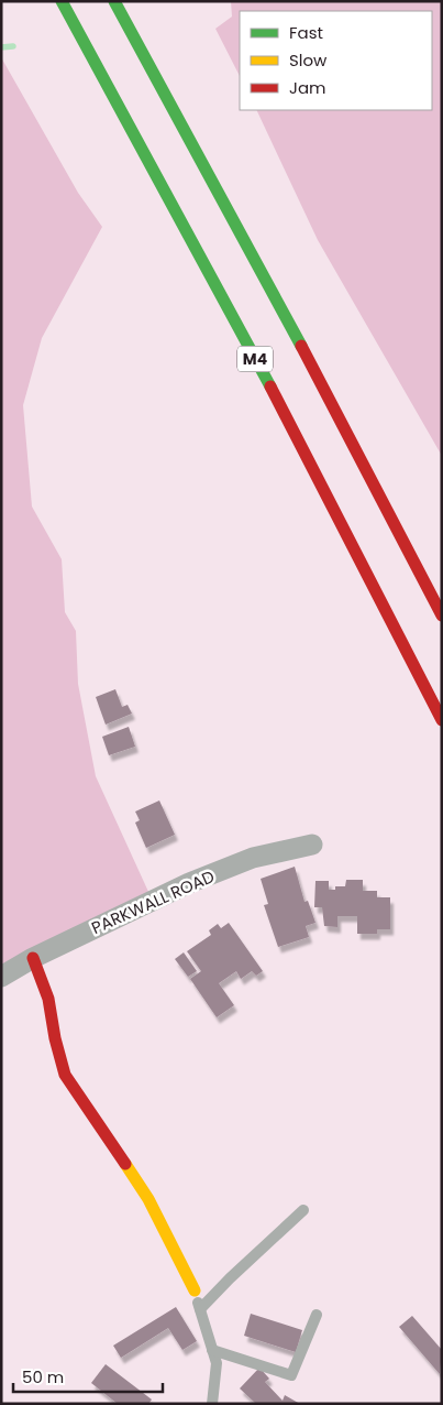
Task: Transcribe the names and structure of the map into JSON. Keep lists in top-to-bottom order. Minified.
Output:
{"streets":{"main road":["M4"],"street":["PARKWALL ROAD"]},"legend":["Fast","Slow","Jam"],"scale_bar":"50 m"}
